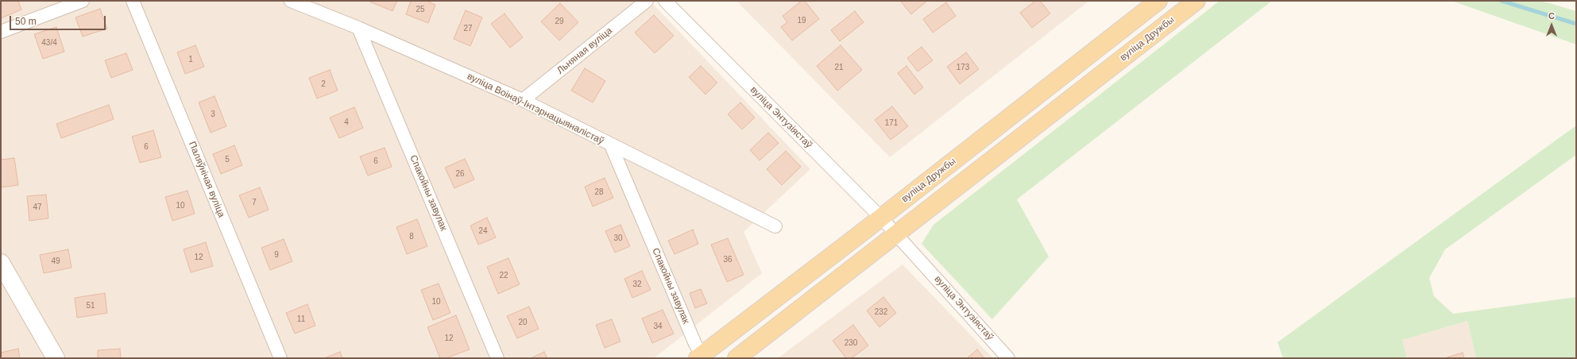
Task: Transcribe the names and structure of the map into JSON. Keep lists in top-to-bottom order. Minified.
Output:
{"streets":{"main road":["вуліца Дружбы"],"street":["Льняная вуліца","вуліца Воінаў-Інтэрнацыяналістаў","вуліца Энтузіястаў","Паляўнічая вуліца","Спакойны завулак"]},"crossings":[["вуліца Дружбы","вуліца Энтузіястаў"],["вуліца Дружбы","Спакойны завулак"],["Льняная вуліца","вуліца Воінаў-Інтэрнацыяналістаў"],["вуліца Воінаў-Інтэрнацыяналістаў","Спакойны завулак"]],"house_numbers":["25","19","29","27","43/4","1","21","173","2","3","4","171","6","5","6","26","28","7","10","47","24","8","30","9","12","36","49","22","32","10","51","232","11","20","34","12","230"],"scale_bar":"50 m","north":"top"}
